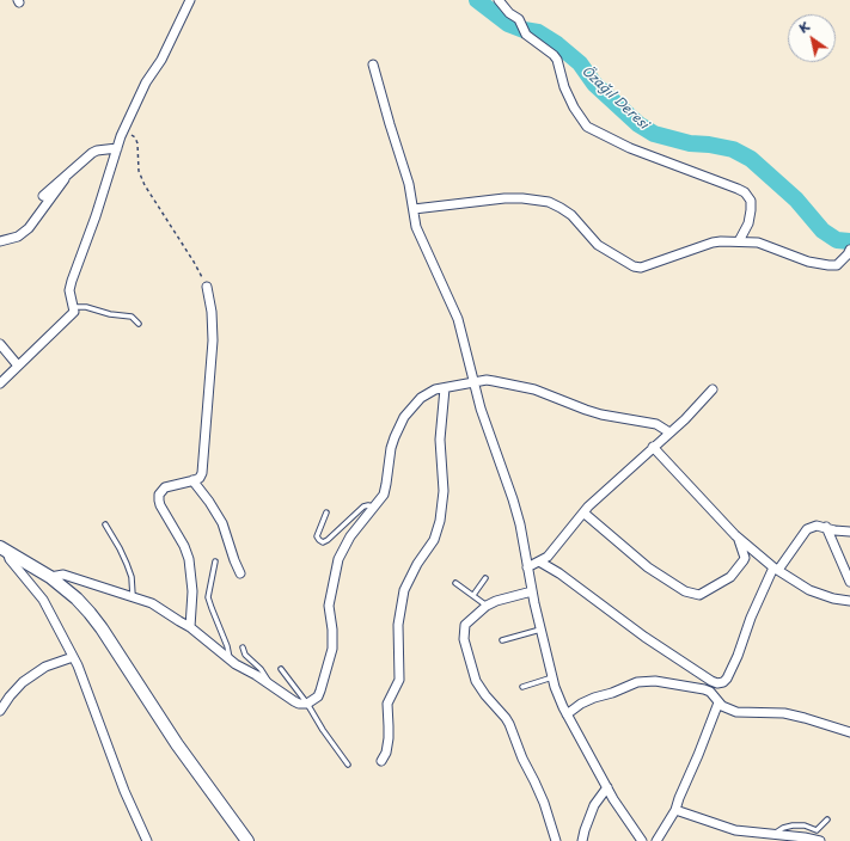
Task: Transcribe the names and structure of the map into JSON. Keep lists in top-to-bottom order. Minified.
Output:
{"water":["Özağıl Deresi"],"north":"top left"}
